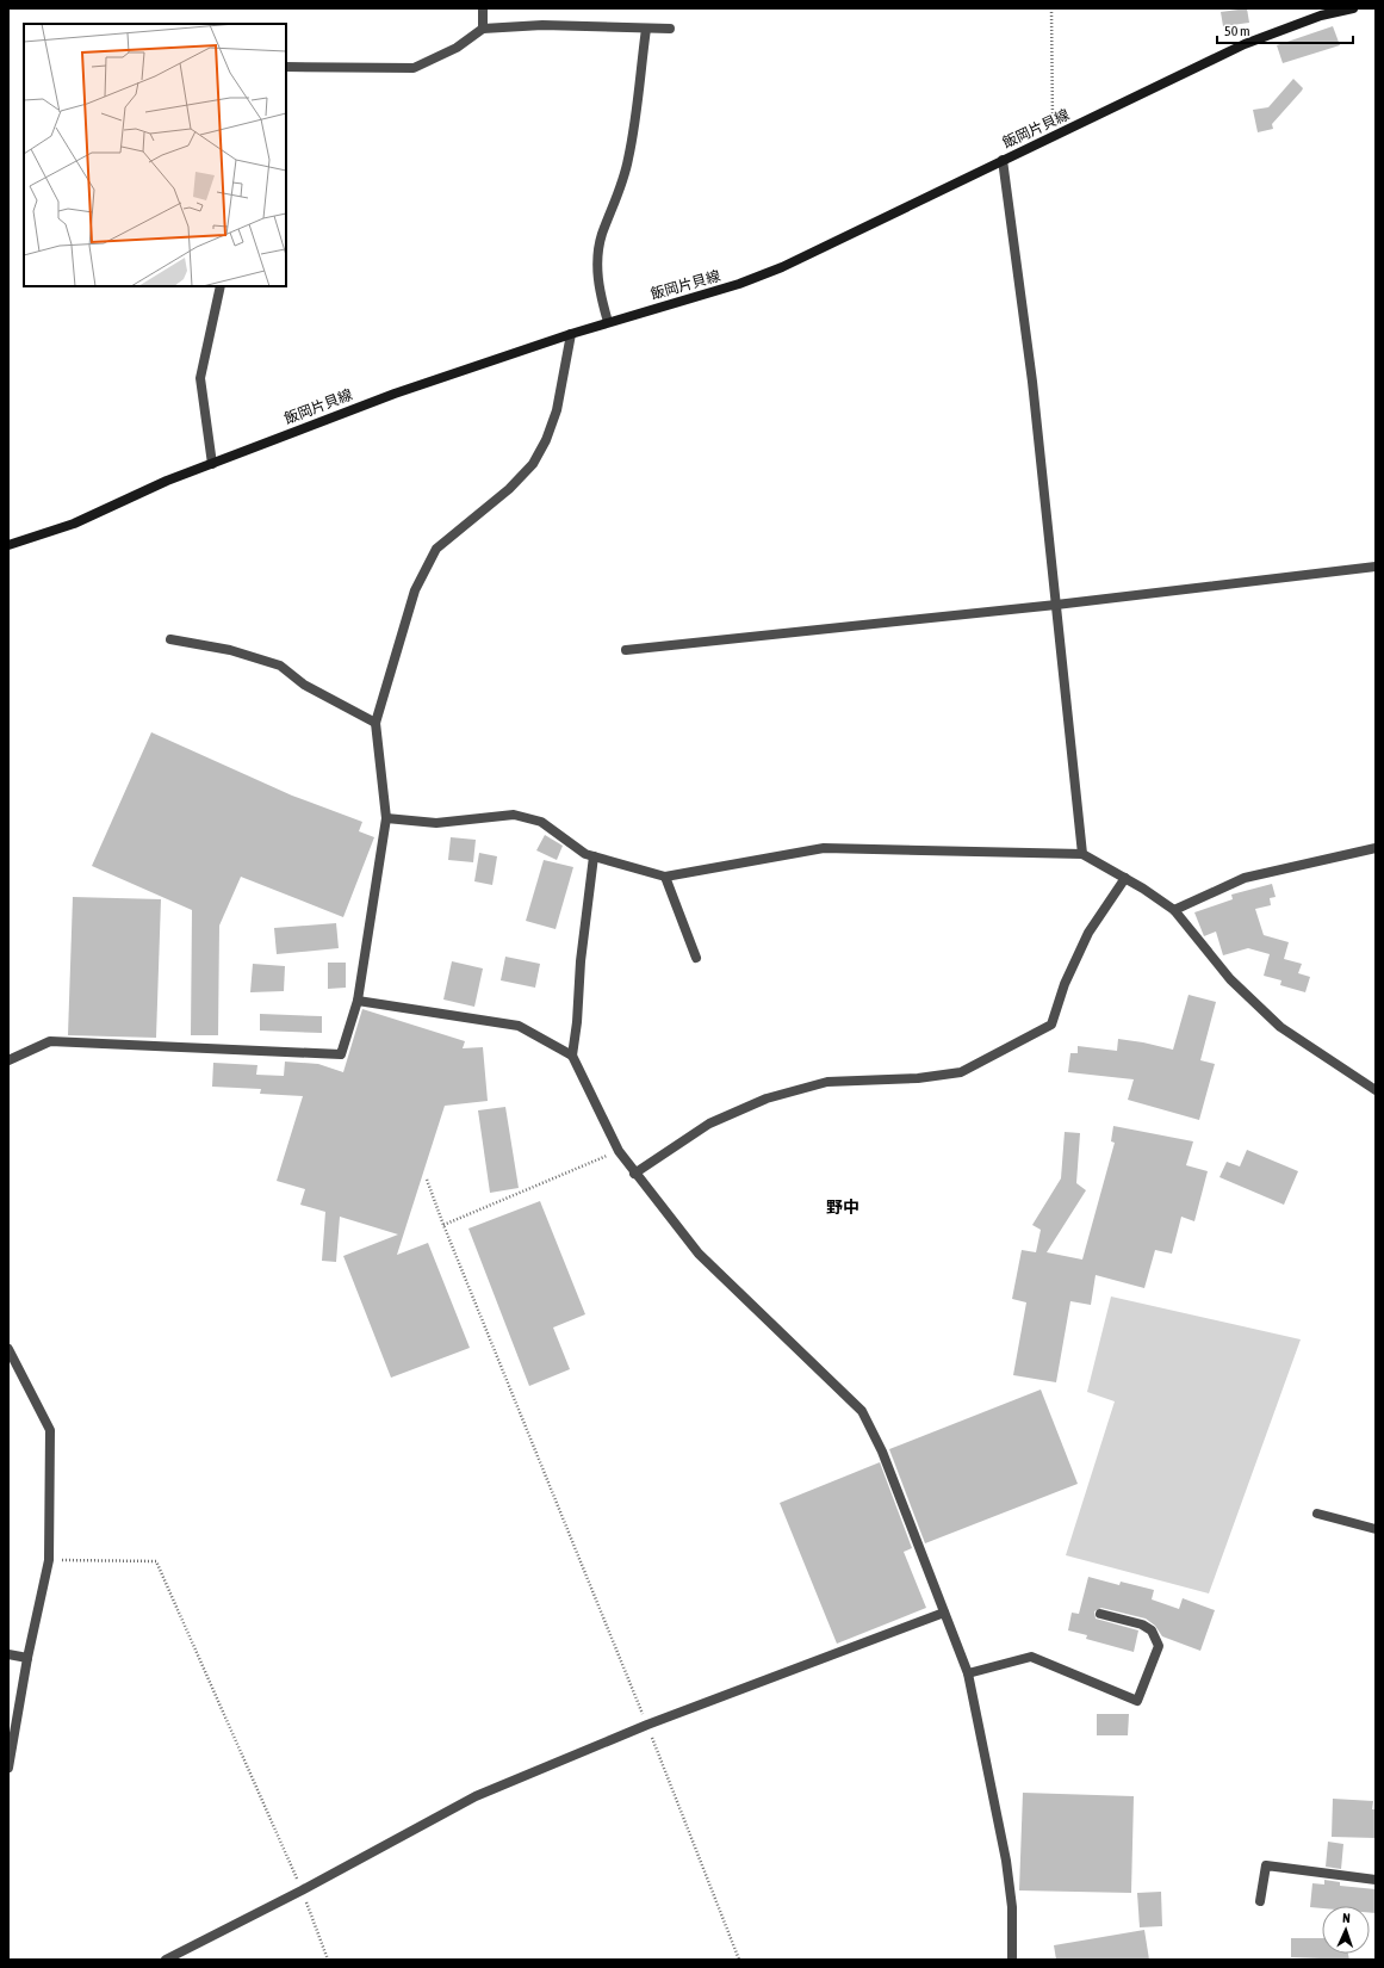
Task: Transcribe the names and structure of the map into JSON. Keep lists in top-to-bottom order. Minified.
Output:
{"streets":{"main road":["飯岡片貝線"]},"districts":["野中"],"scale_bar":"50 m","north":"top"}
